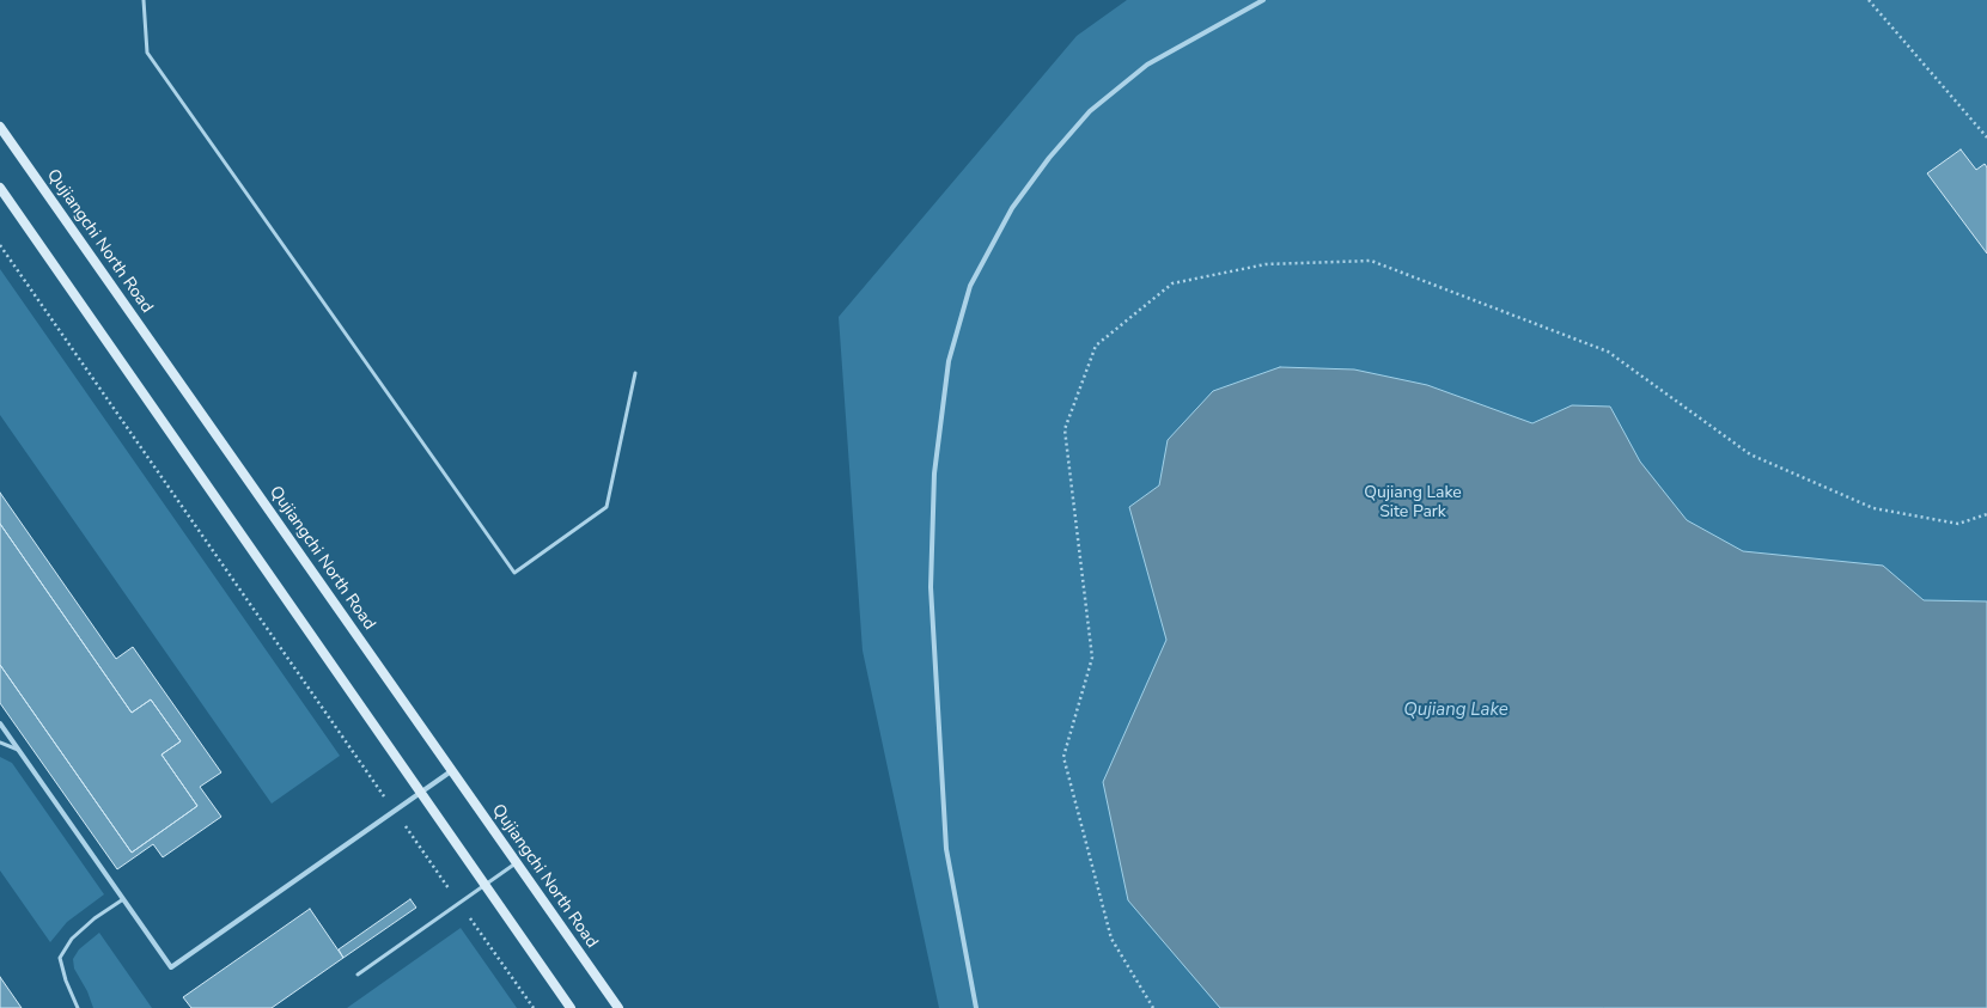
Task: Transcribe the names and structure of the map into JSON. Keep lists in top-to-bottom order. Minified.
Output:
{"streets":{"main road":["Qujiangchi North Road"]},"water":["Qujiang Lake"],"parks":["Qujiang Lake Site Park"]}
